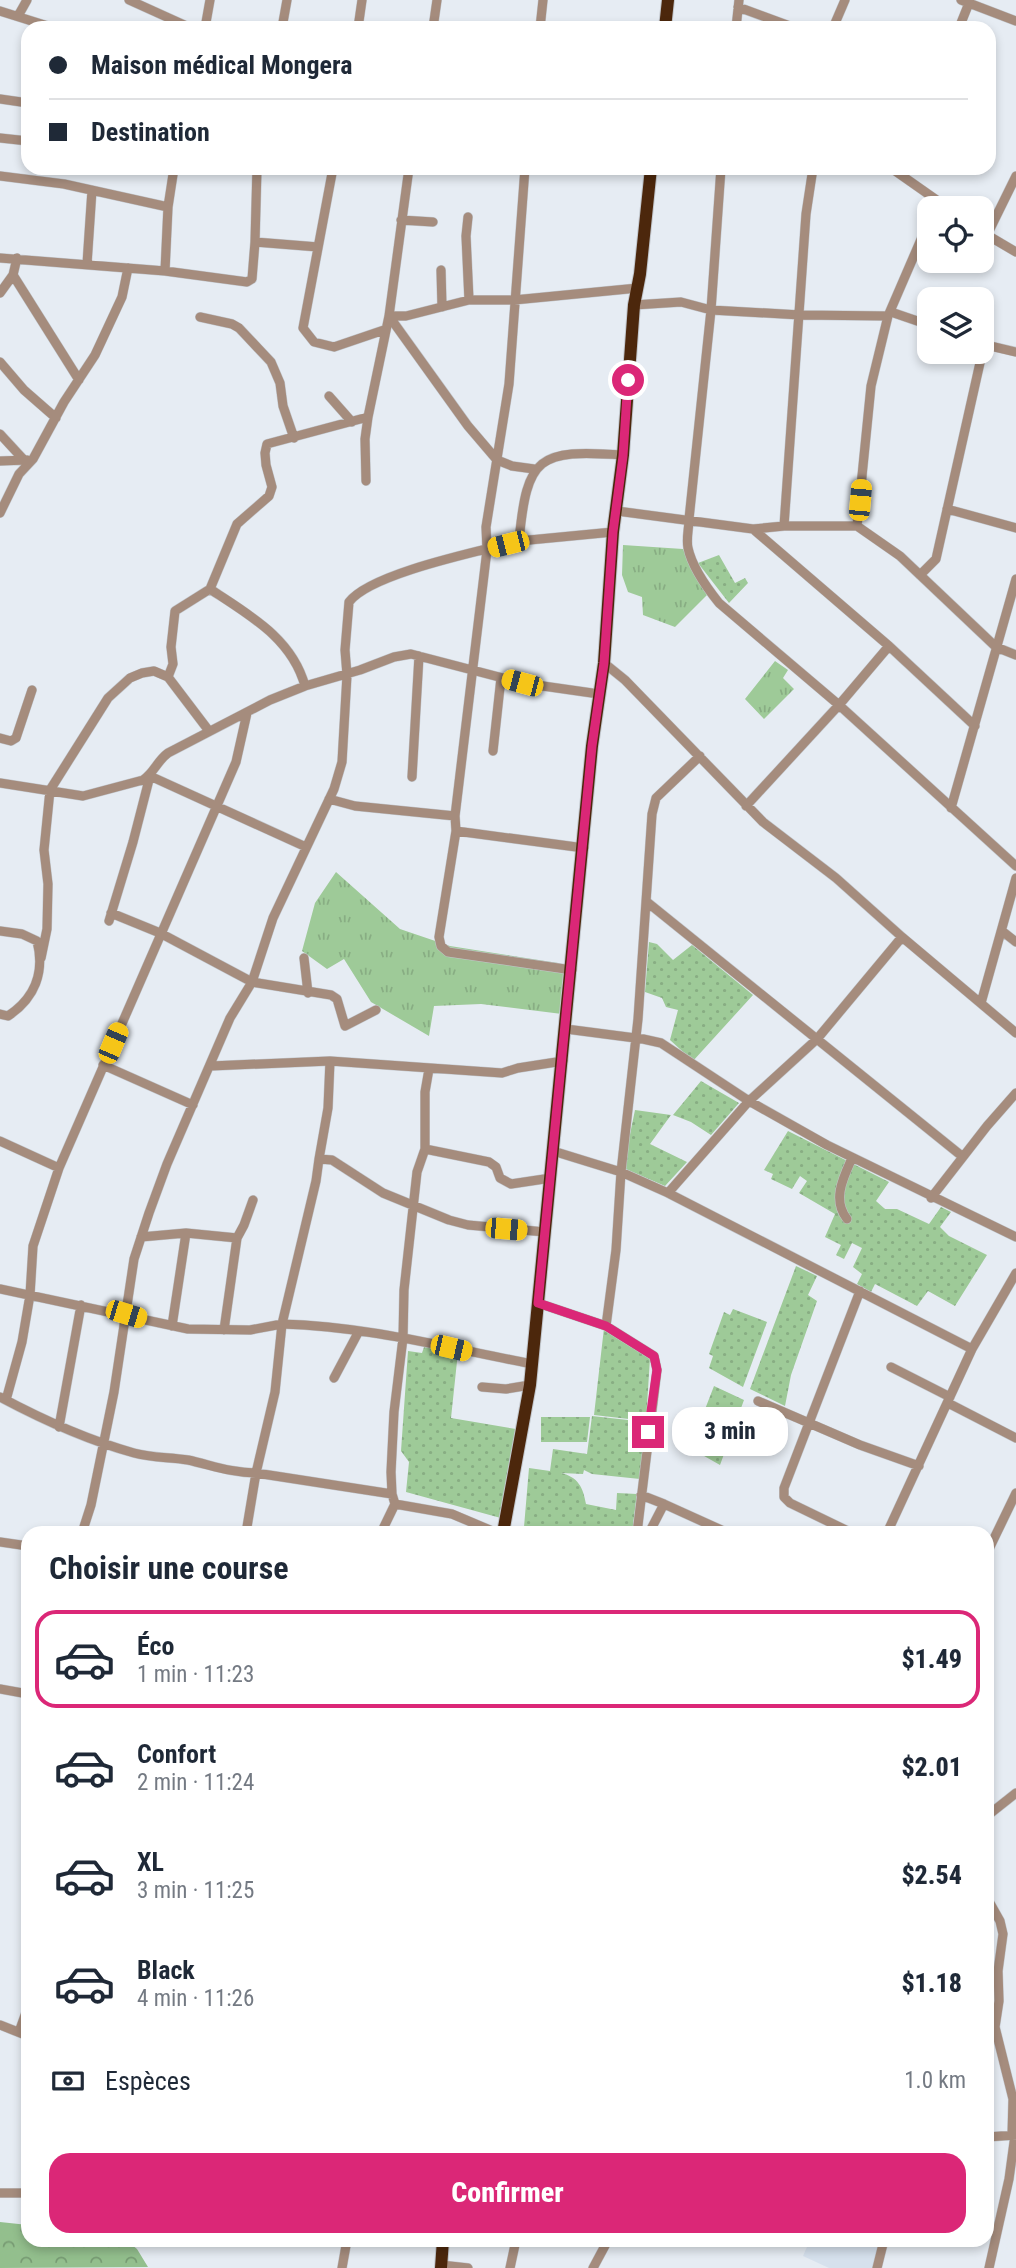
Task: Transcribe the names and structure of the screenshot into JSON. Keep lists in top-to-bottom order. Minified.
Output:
{"page":{"banner":["Maison médical Mongera","Destination"],"bubble":"3 min","heading":"Choisir une course","list":[{"name":"Éco","note":"1 min · 11:23","value":"$1.49"},{"name":"Confort","note":"2 min · 11:24","value":"$2.01"},{"name":"XL","note":"3 min · 11:25","value":"$2.54"},{"name":"Black","note":"4 min · 11:26","value":"$1.18"}],"pay":["Espèces","1.0 km"],"buttons":"Confirmer"}}
